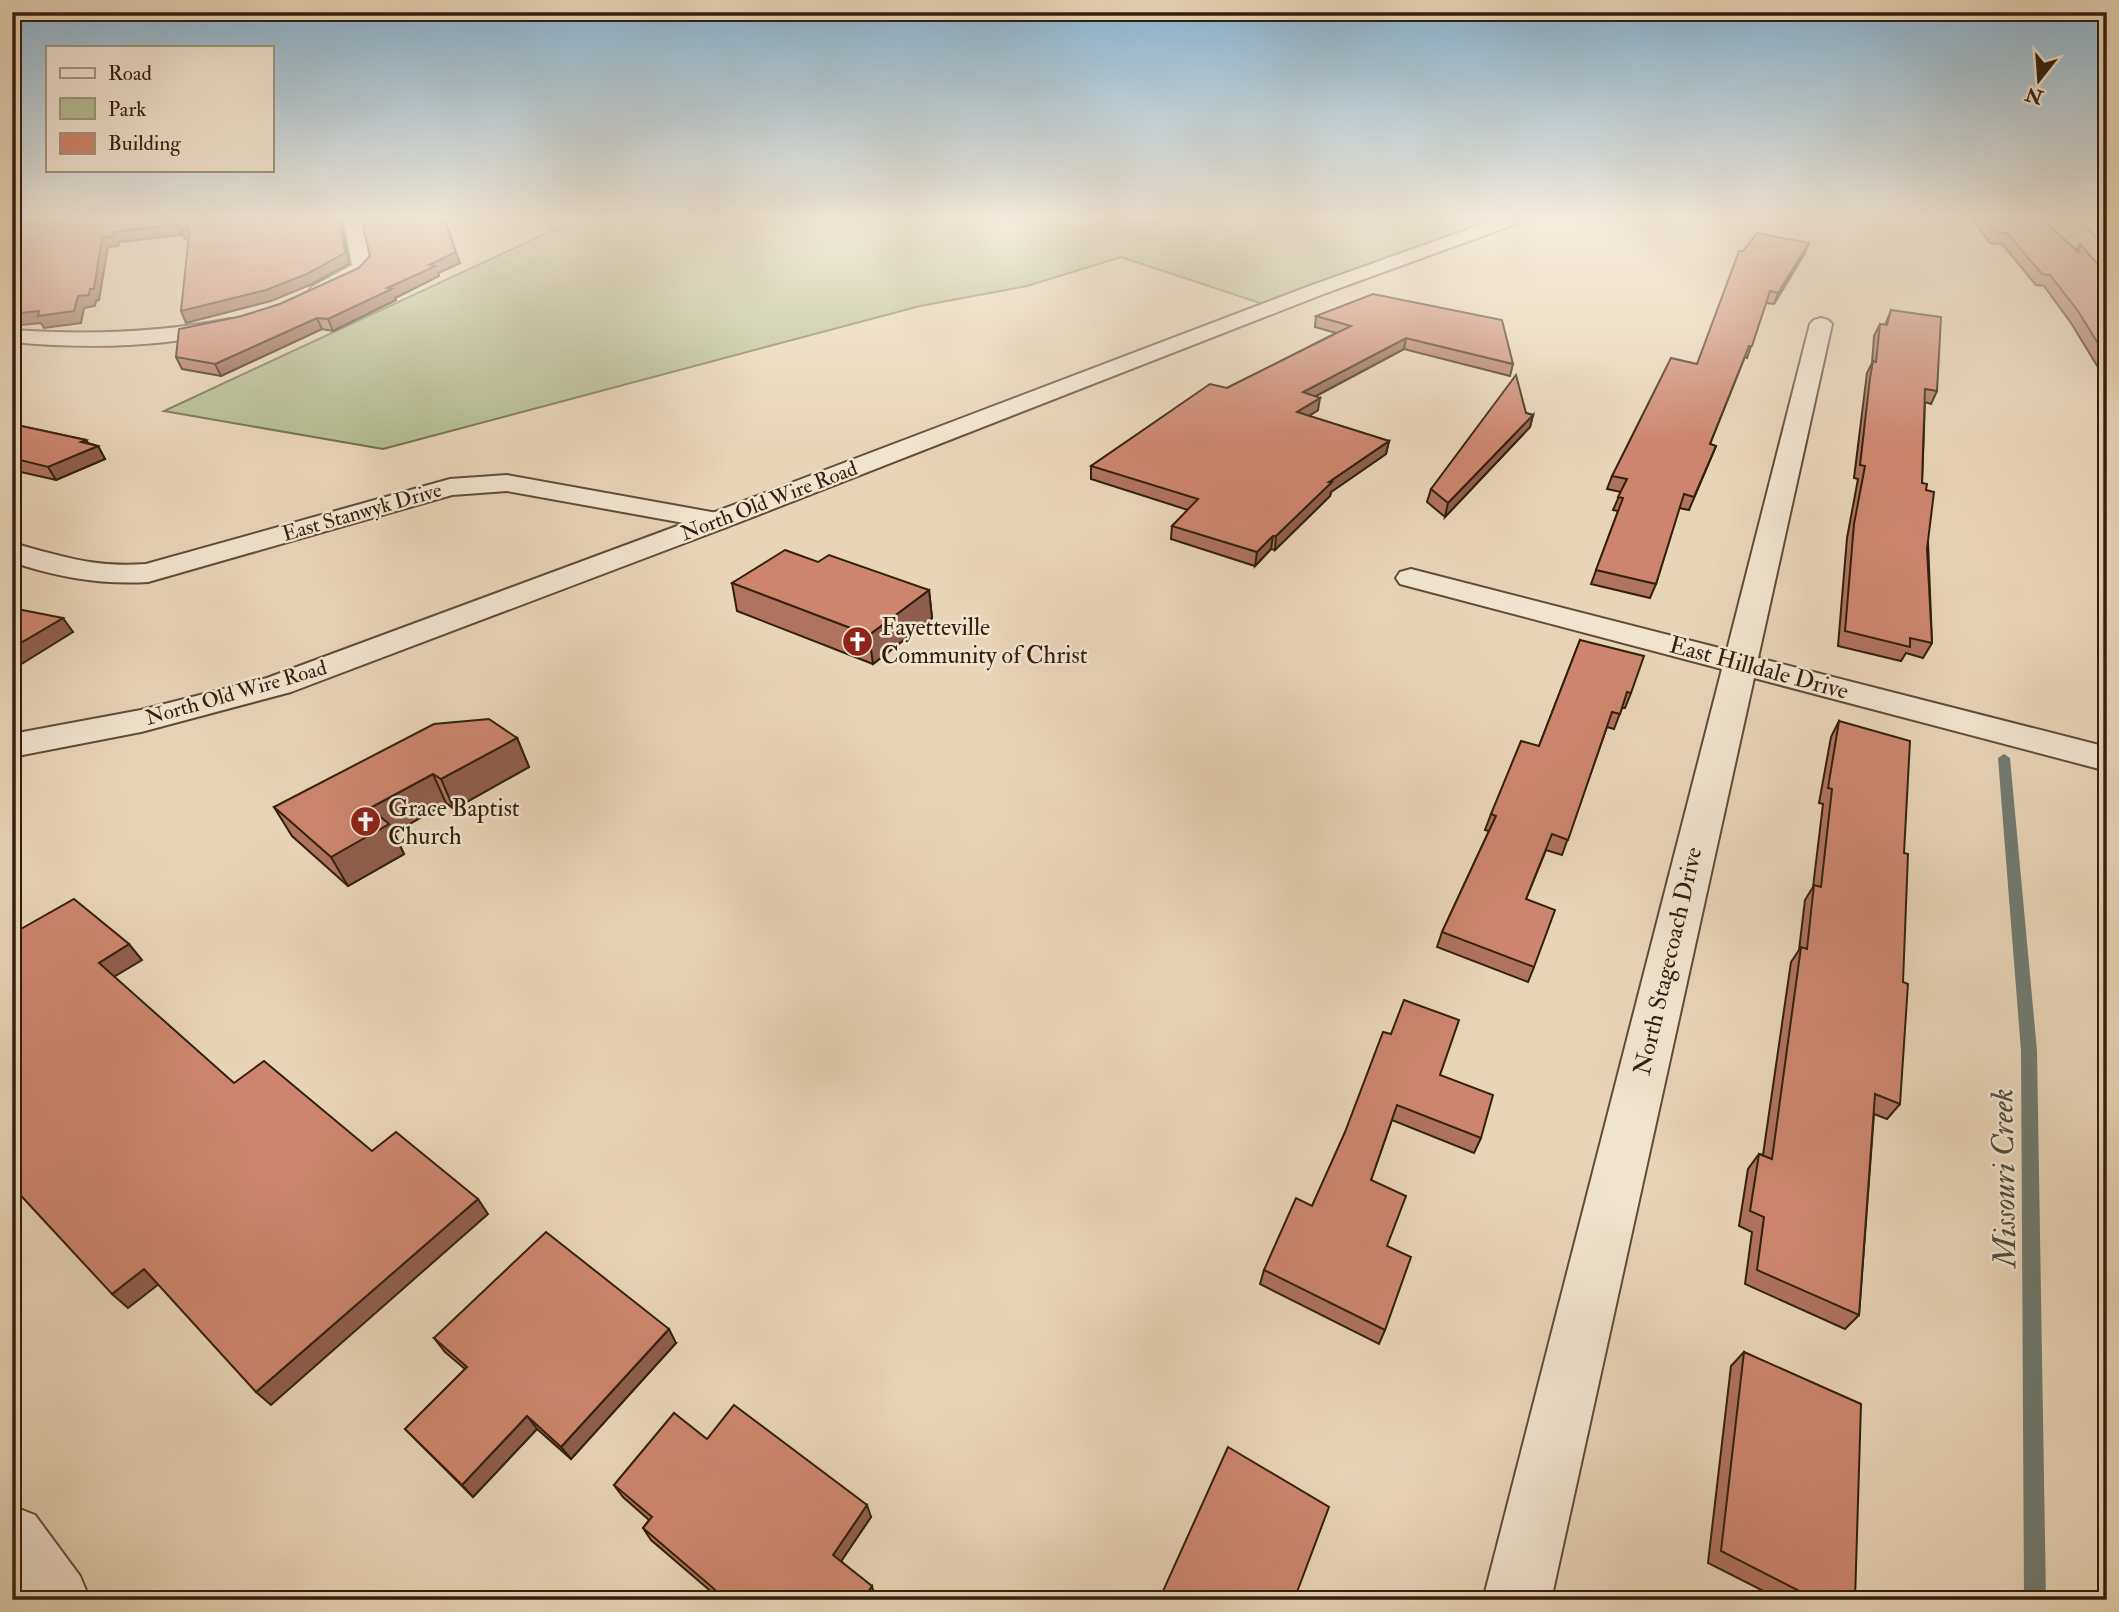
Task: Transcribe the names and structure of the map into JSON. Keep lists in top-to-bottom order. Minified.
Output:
{"streets":{"street":["North Old Wire Road","East Stanwyk Drive","East Hilldale Drive","North Stagecoach Drive"]},"crossings":[["North Old Wire Road","East Stanwyk Drive"],["East Hilldale Drive","North Stagecoach Drive"]],"water":["Missouri Creek"],"places":{"church":["Fayetteville Community of Christ","Grace Baptist Church"]},"legend":["Road","Park","Building"],"north":"bottom"}
